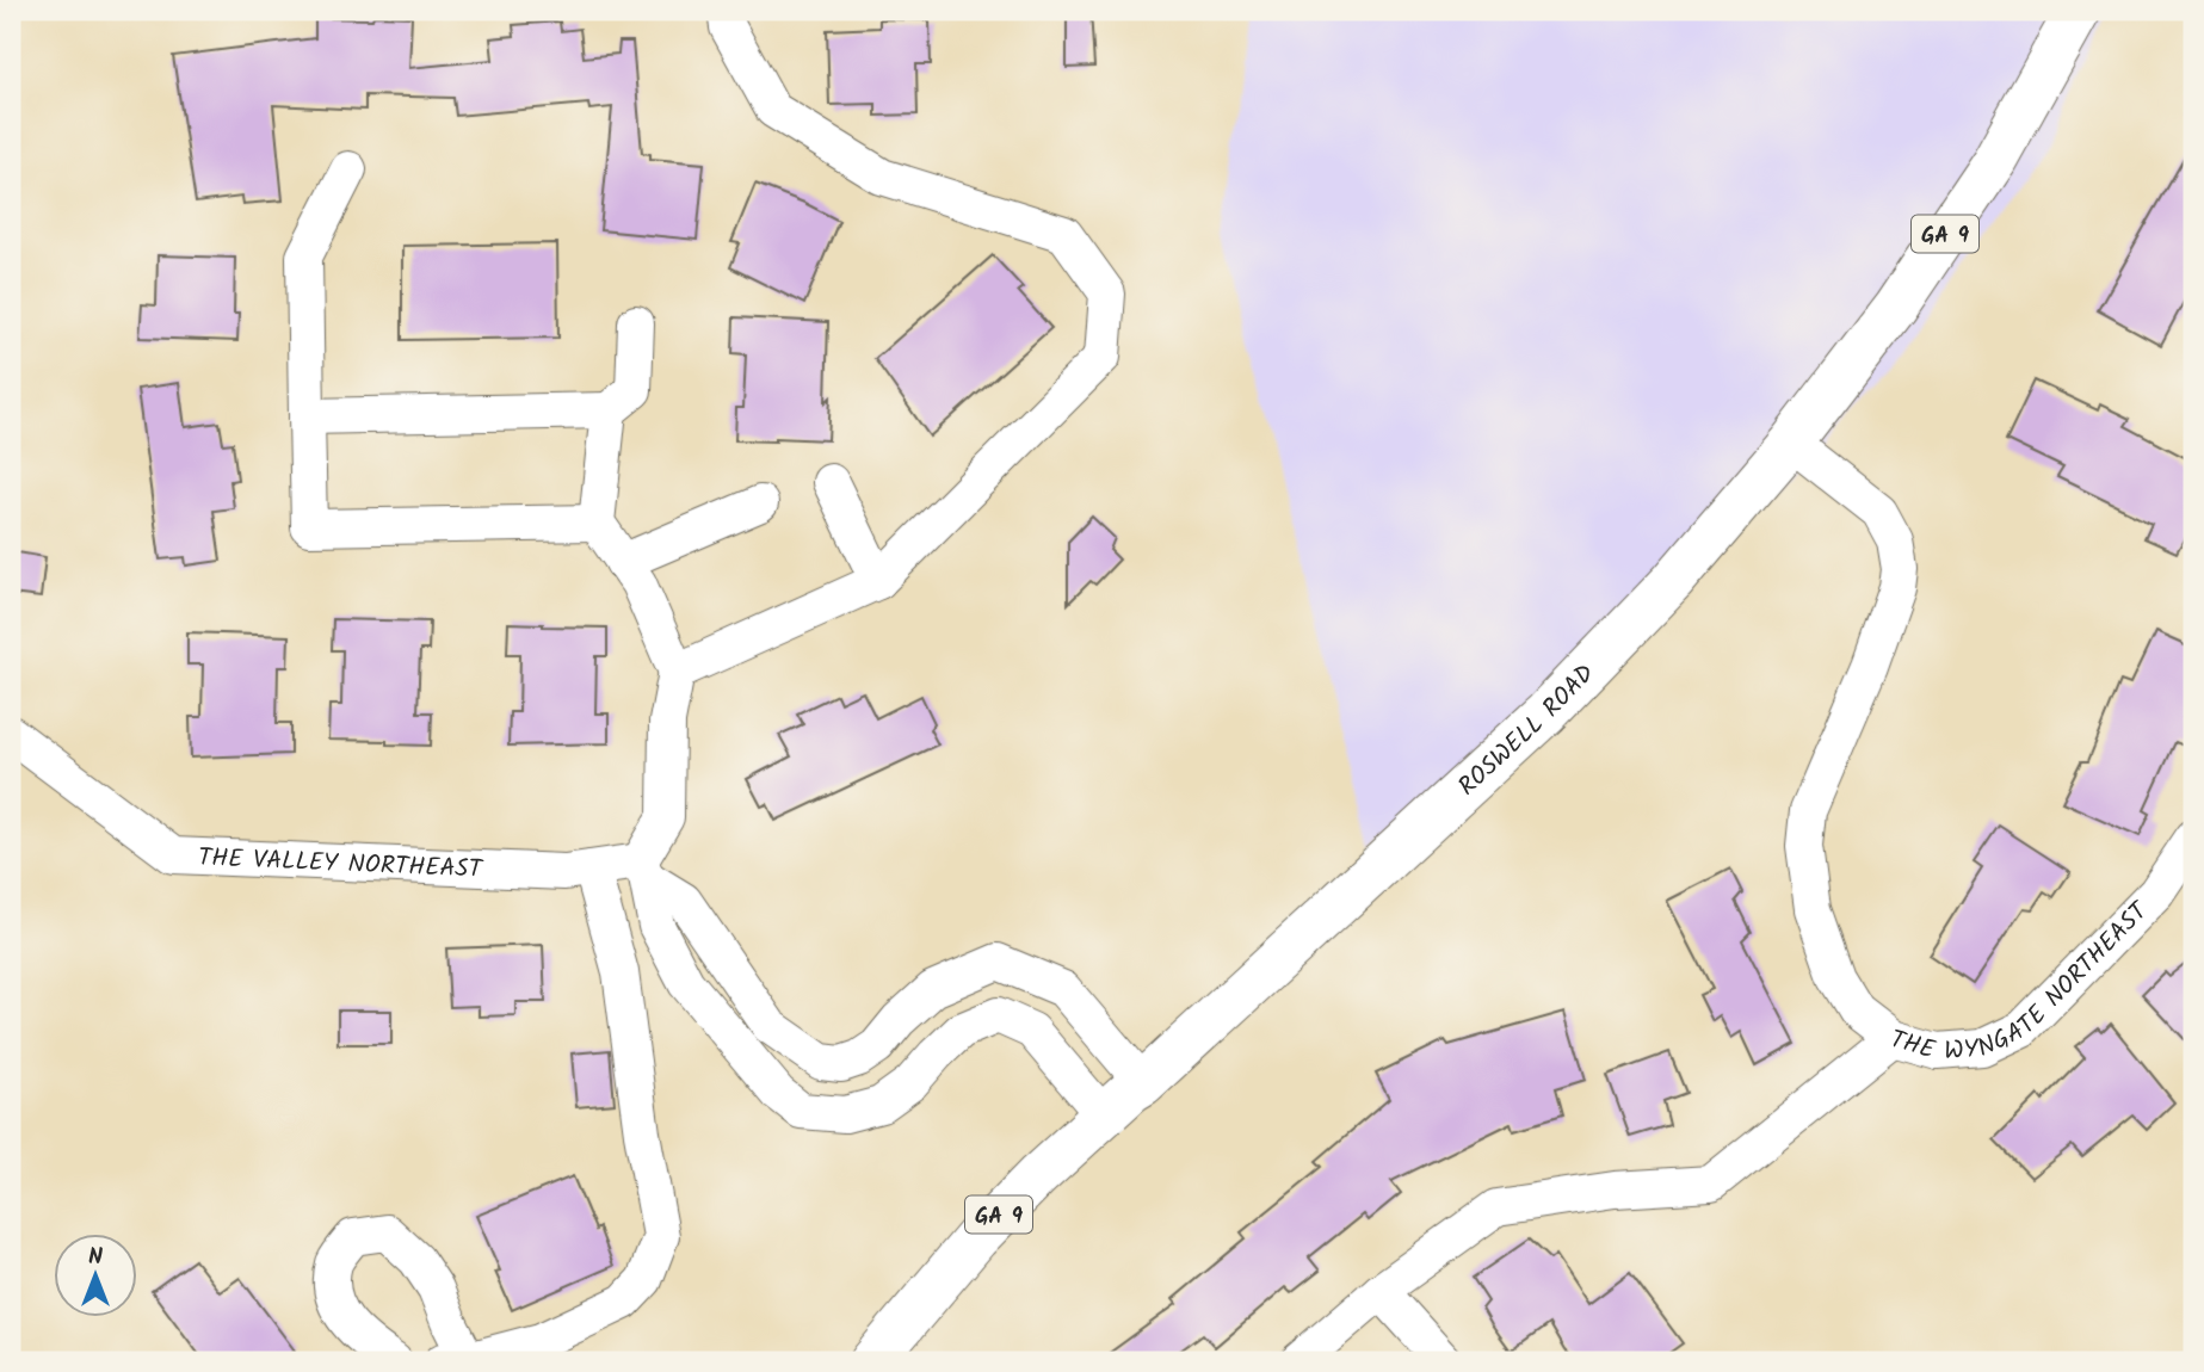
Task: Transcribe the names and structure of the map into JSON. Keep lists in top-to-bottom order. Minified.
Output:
{"streets":{"main road":["GA 9","ROSWELL ROAD"],"street":["THE VALLEY NORTHEAST","THE WYNGATE NORTHEAST"]},"crossings":[["ROSWELL ROAD","THE WYNGATE NORTHEAST"]],"north":"top"}
